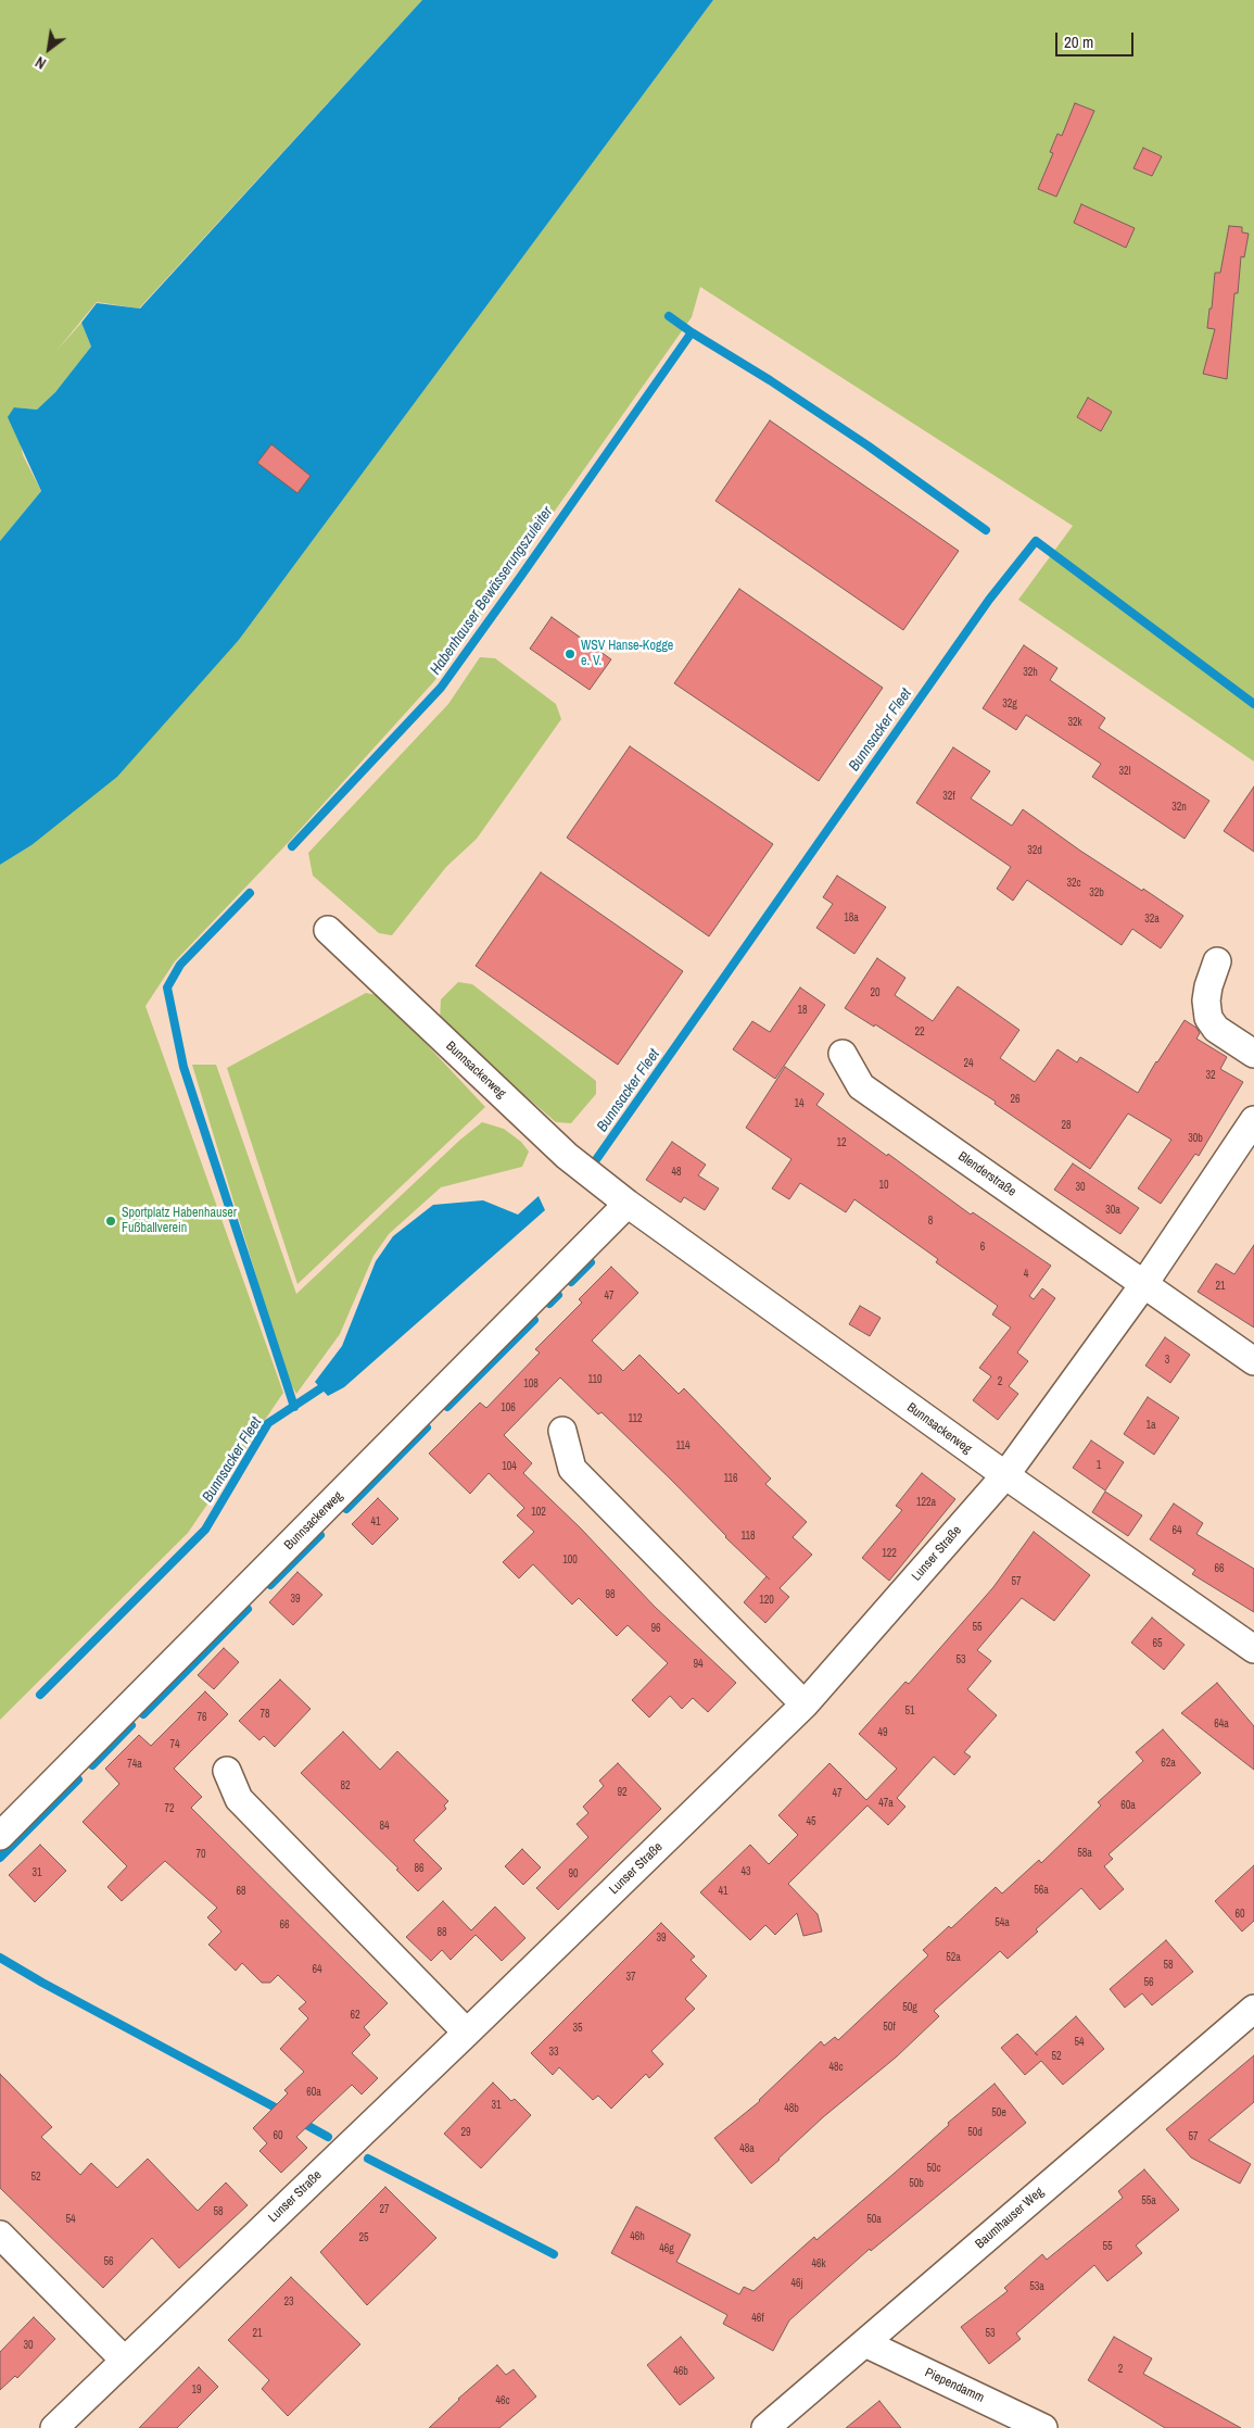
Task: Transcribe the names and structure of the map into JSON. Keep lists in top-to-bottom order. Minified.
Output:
{"streets":{"street":["Bunnsackerweg","Blenderstraße","Lunser Straße","Baumhauser Weg","Piependamm"]},"crossings":[["Bunnsackerweg","Lunser Straße"],["Baumhauser Weg","Piependamm"]],"water":["Habenhauser Bewässerungszuleiter","Bunnsacker Fleet"],"places":["WSV Hanse-Kogge e. V.","Sportplatz Habenhauser Fußballverein"],"house_numbers":["32h","32g","32k","32l","32f","32n","32d","32c","32b","18a","32a","20","18","22","24","32","26","14","28","30b","12","48","10","30","30a","8","6","4","21","47","3","110","2","108","106","112","1a","114","1","104","116","122a","102","41","64","118","122","100","66","57","98","39","120","55","96","65","53","94","51","78","76","64a","49","74","62a","74a","82","92","47","47a","60a","72","45","84","58a","70","86","43","31","90","56a","68","41","60","54a","66","88","39","52a","58","64","37","56","50g","62","50f","35","54","33","52","48c","60a","31","48b","50e","29","50d","60","57","48a","50c","52","50b","55a","27","58","54","50a","46h","25","55","46g","56","46k","46j","53a","23","46f","21","53","30","2","46b","19","46c"],"scale_bar":"20 m","north":"bottom left"}
